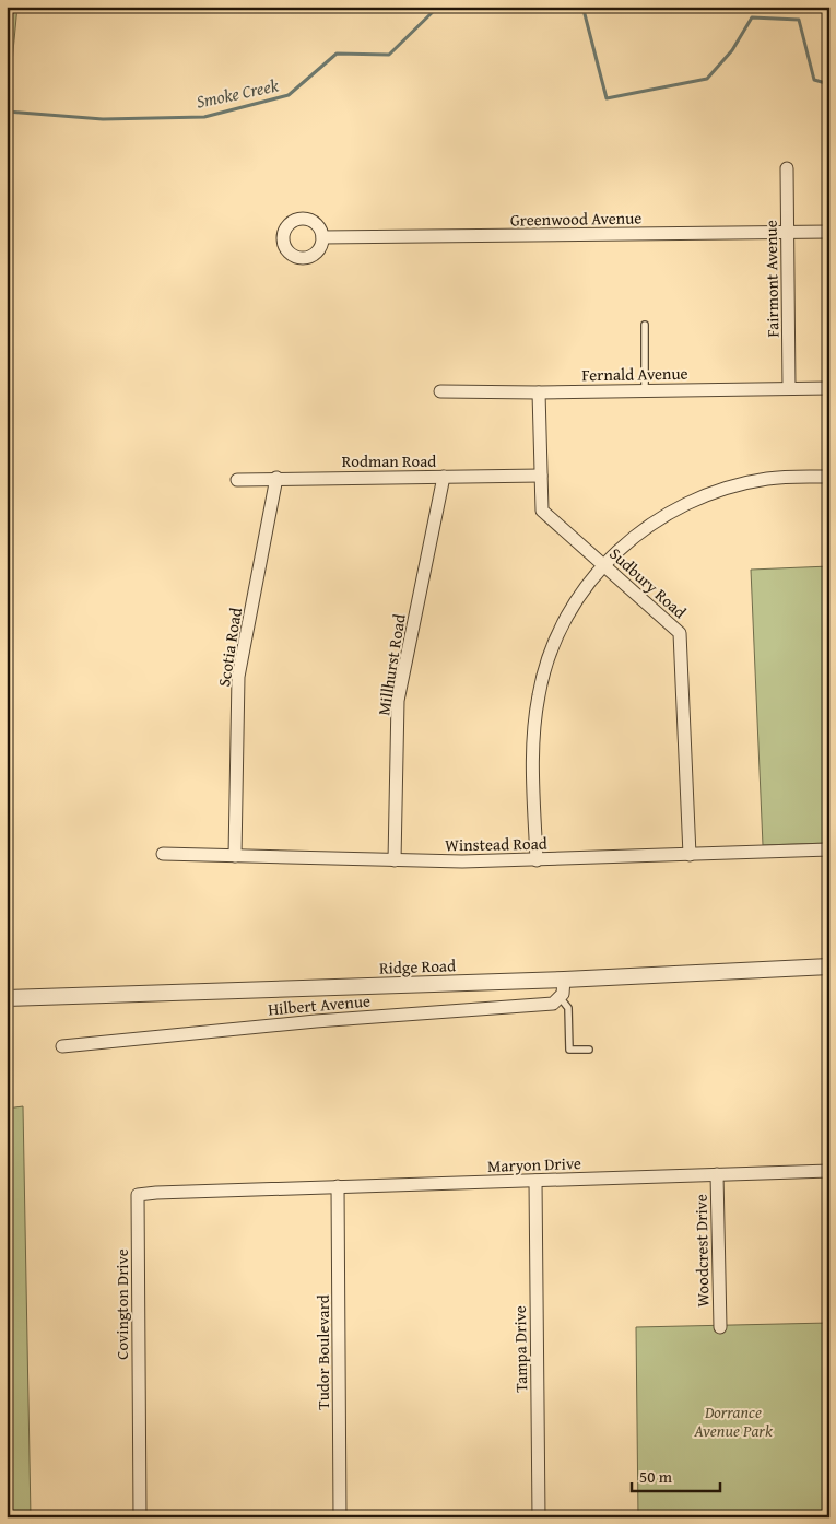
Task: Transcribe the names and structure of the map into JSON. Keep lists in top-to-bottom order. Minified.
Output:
{"streets":{"street":["Greenwood Avenue","Fairmont Avenue","Fernald Avenue","Rodman Road","Sudbury Road","Scotia Road","Millhurst Road","Winstead Road","Ridge Road","Hilbert Avenue","Maryon Drive","Woodcrest Drive","Covington Drive","Tampa Drive","Tudor Boulevard"]},"crossings":[["Greenwood Avenue","Fairmont Avenue"],["Fairmont Avenue","Fernald Avenue"],["Fernald Avenue","Sudbury Road"],["Rodman Road","Sudbury Road"],["Rodman Road","Scotia Road"],["Rodman Road","Millhurst Road"],["Sudbury Road","Winstead Road"],["Scotia Road","Winstead Road"],["Millhurst Road","Winstead Road"],["Maryon Drive","Woodcrest Drive"],["Maryon Drive","Covington Drive"],["Maryon Drive","Tampa Drive"],["Maryon Drive","Tudor Boulevard"]],"water":["Smoke Creek"],"parks":["Dorrance Avenue Park"],"scale_bar":"50 m"}
